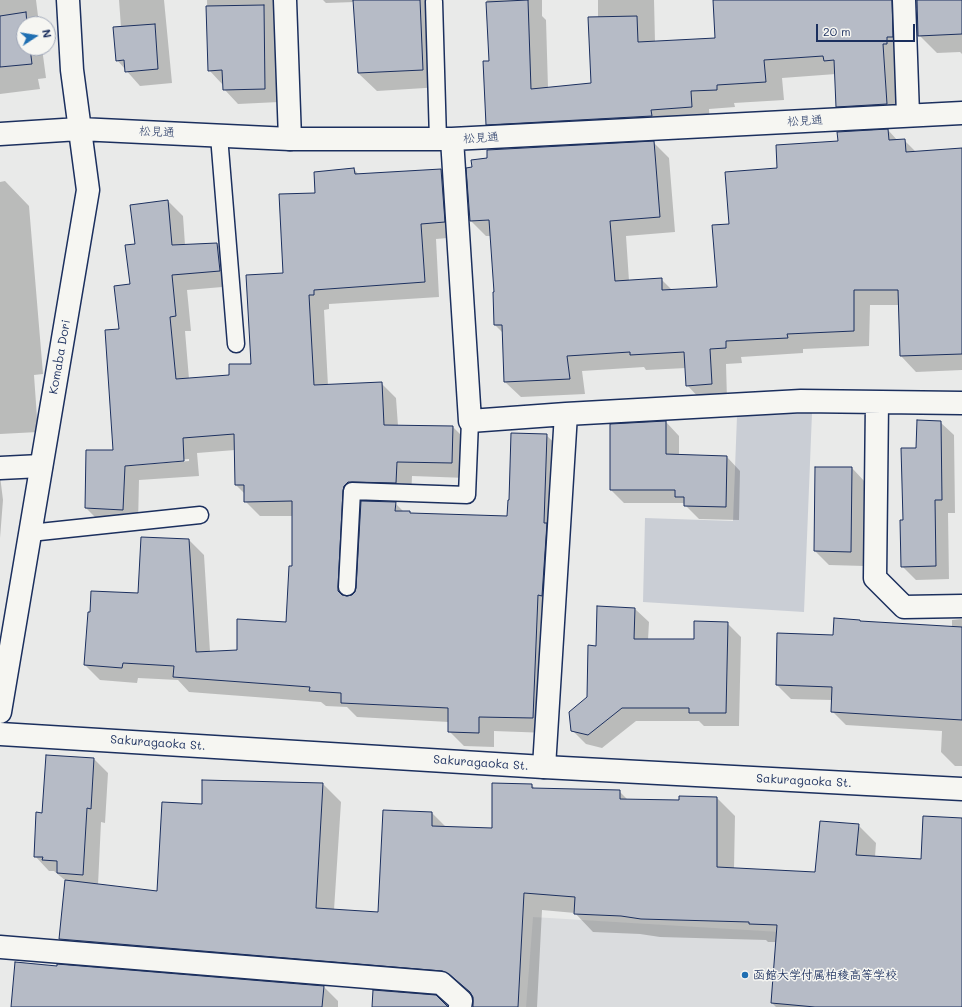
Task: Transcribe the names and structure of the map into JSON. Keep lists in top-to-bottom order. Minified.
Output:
{"streets":{"street":["松見通","Komaba Dori","Sakuragaoka St."]},"crossings":[["松見通","Komaba Dori"]],"places":["函館大学付属柏稜高等学校"],"scale_bar":"20 m","north":"right"}
